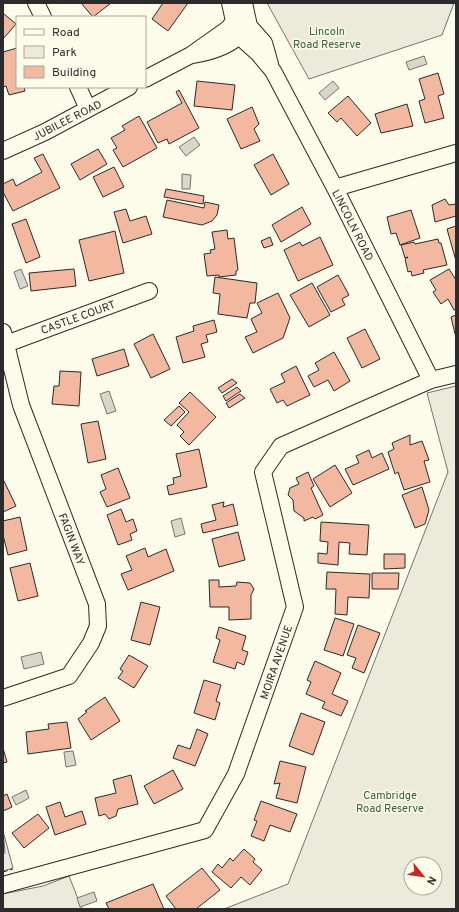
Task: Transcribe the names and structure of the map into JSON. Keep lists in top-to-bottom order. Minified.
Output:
{"streets":{"street":["JUBILEE ROAD","LINCOLN ROAD","CASTLE COURT","FAGIN WAY","MOIRA AVENUE"]},"crossings":[["LINCOLN ROAD","MOIRA AVENUE"],["CASTLE COURT","FAGIN WAY"]],"parks":["Lincoln Road Reserve","Cambridge Road Reserve"],"legend":["Road","Park","Building"],"north":"bottom right"}
